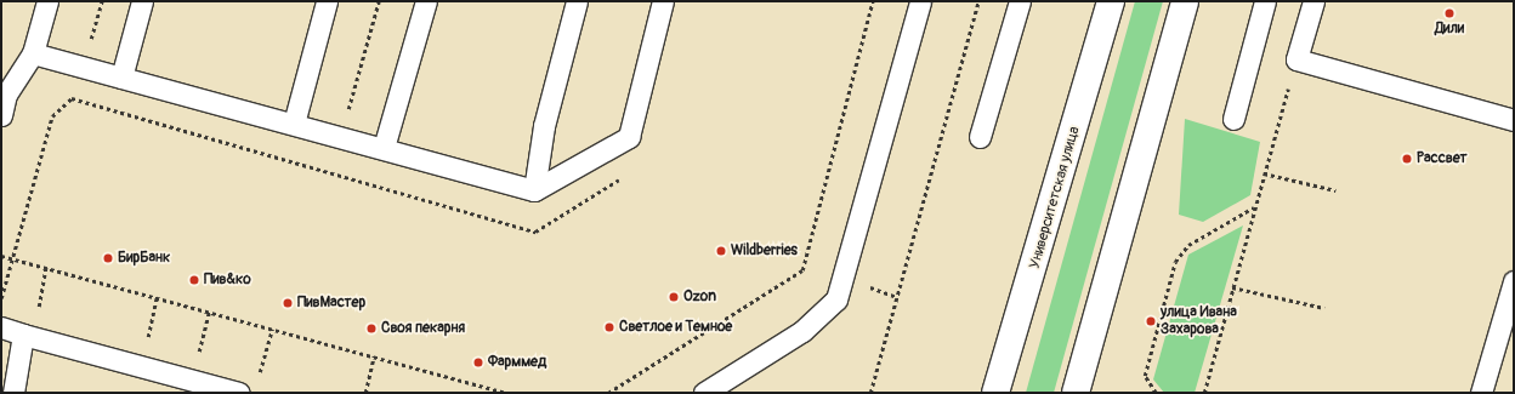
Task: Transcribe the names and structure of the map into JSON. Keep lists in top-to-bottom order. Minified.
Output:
{"streets":{"main road":["Университетская улица"]},"places":["Дили","Рассвет","Wildberries","БирБанк","Пив&ко","Ozon","ПивМастер","улица Ивана Захарова","Светлое и Темное","Своя пекарня","Фарммед"]}
